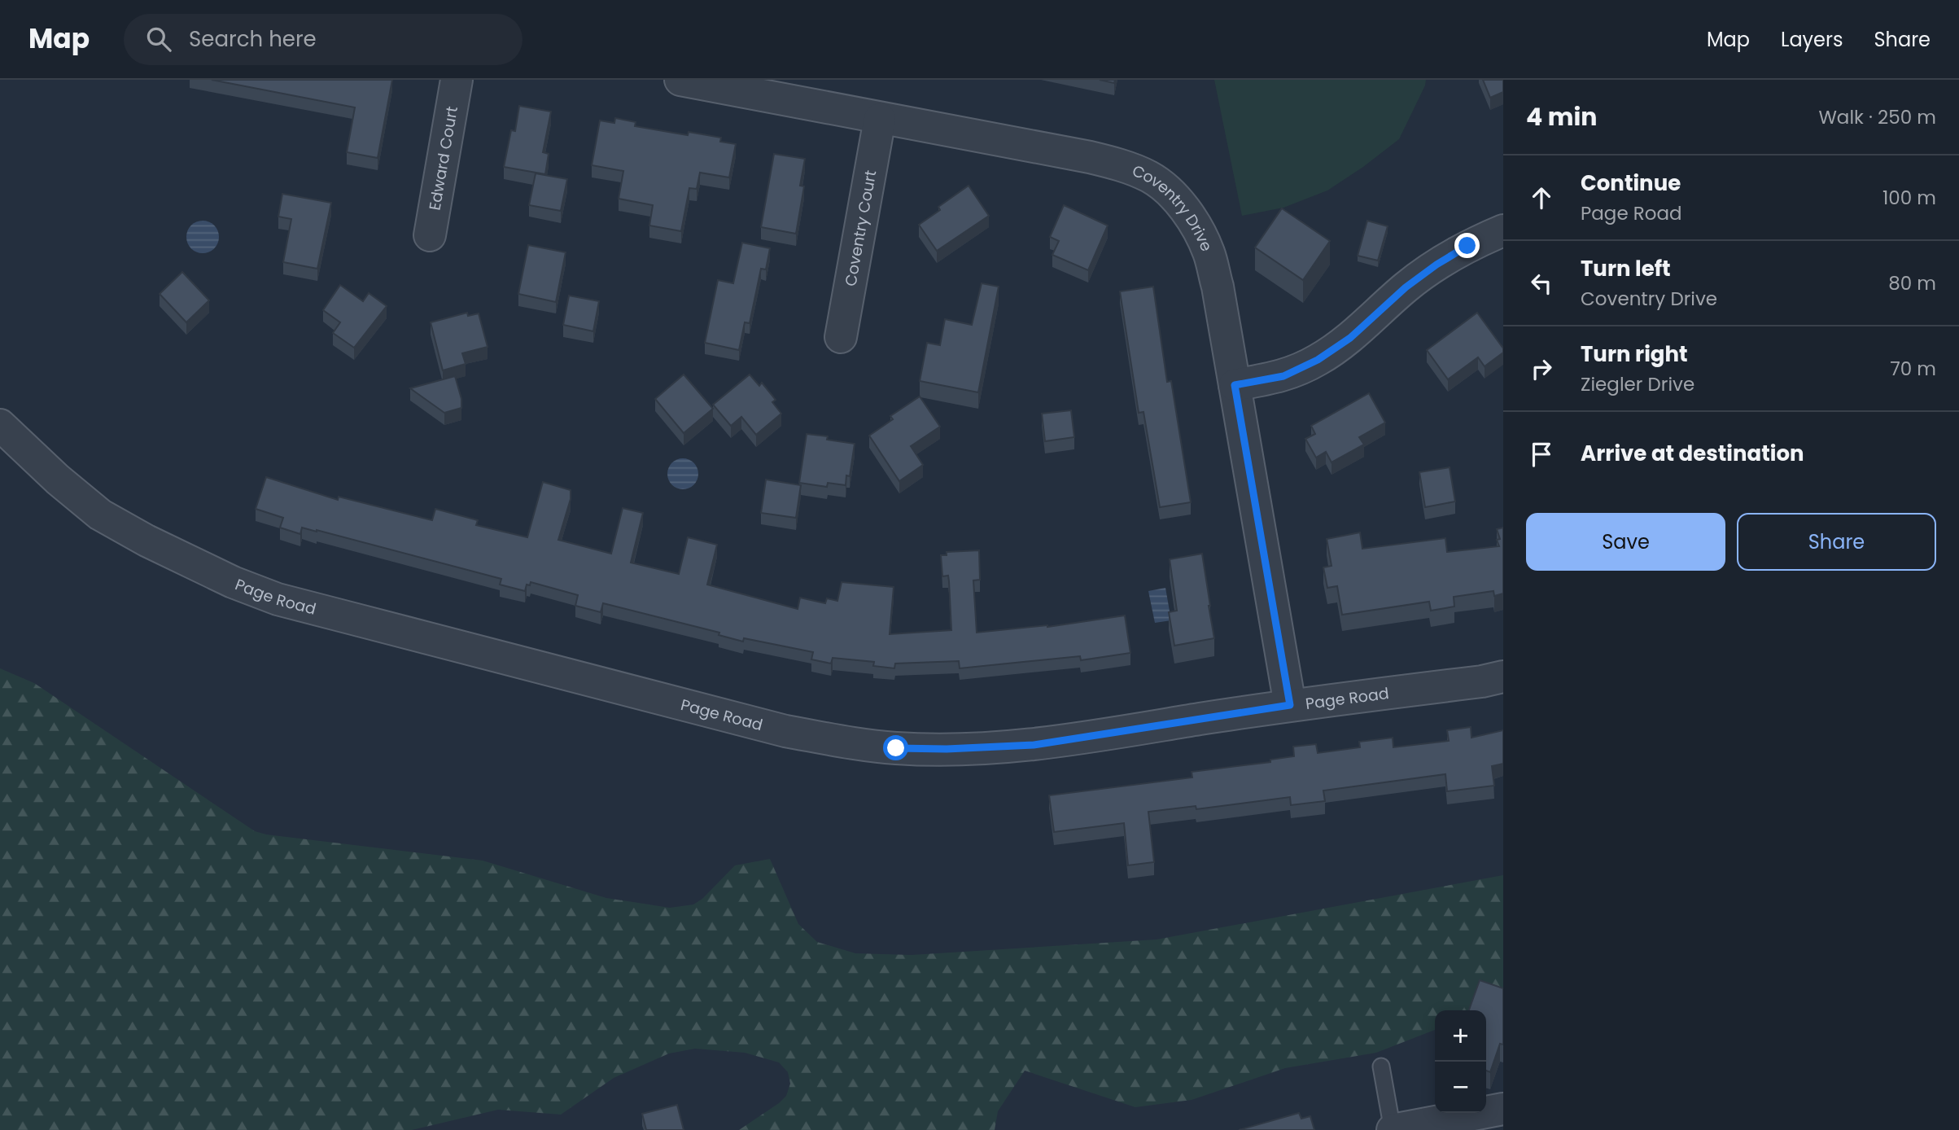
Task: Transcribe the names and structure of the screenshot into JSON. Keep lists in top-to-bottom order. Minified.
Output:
{"streets":{"street":["Edward Court","Coventry Drive","Coventry Court","Page Road"]},"crossings":[["Coventry Drive","Coventry Court"],["Coventry Drive","Page Road"]],"page":{"header":"Map","search":"Search here","nav":["Map","Layers","Share"],"heading":["4 min","Walk · 250 m"],"list":[["Continue","Page Road","100 m"],["Turn left","Coventry Drive","80 m"],["Turn right","Ziegler Drive","70 m"],"Arrive at destination"],"buttons":["Save","Share"],"map_buttons":["+","−"]}}
